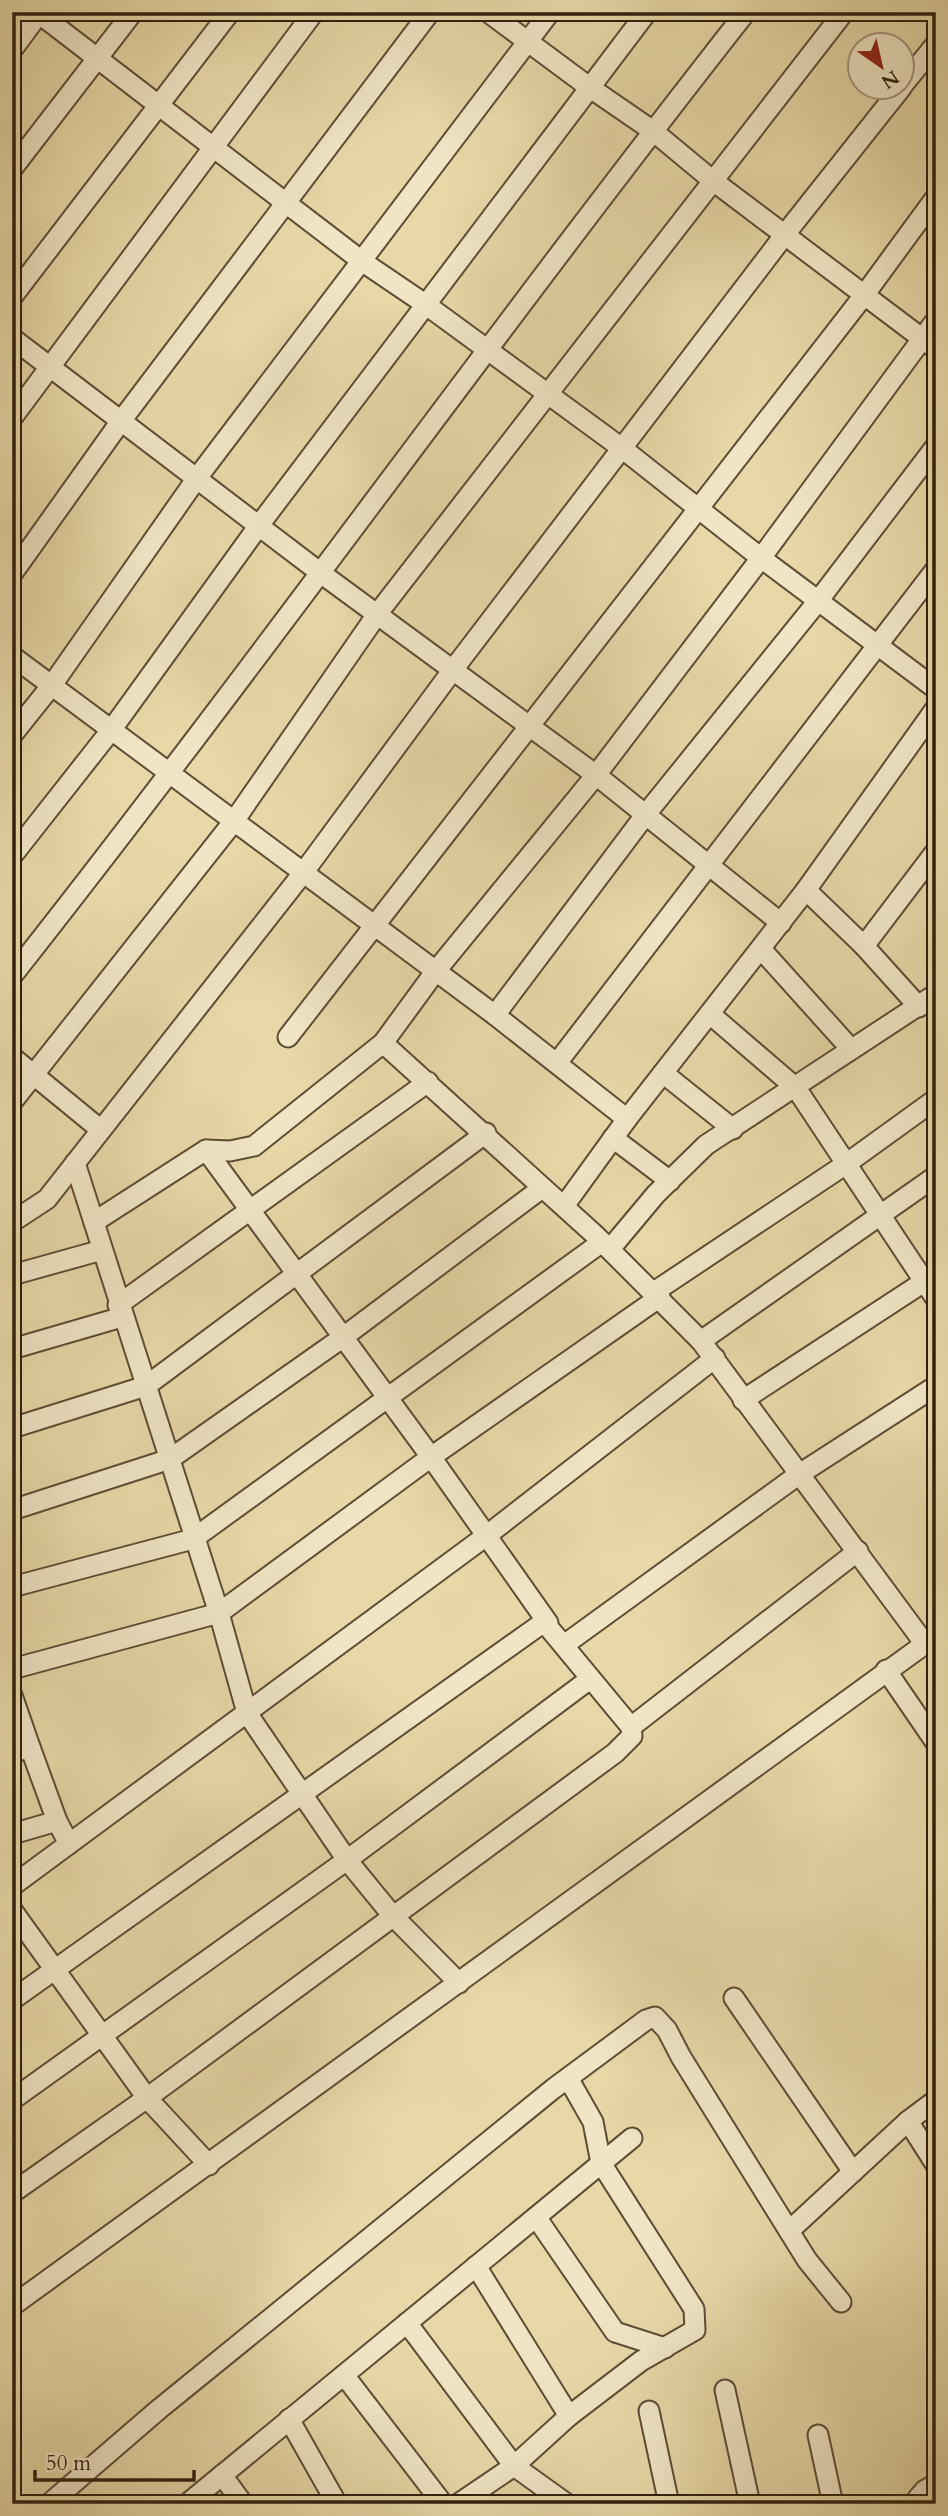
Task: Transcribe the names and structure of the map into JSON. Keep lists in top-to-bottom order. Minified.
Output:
{"scale_bar":"50 m","north":"bottom right"}
